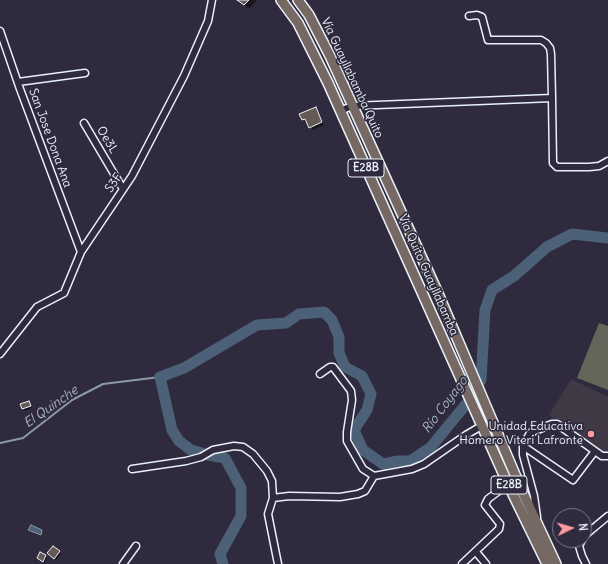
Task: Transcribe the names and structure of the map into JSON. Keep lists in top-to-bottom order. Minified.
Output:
{"streets":{"highway":["Vía Guayllabamba Quito","E28B","Vía Quito Guayllabamba"],"street":["San Jose Dona Ana","Oe3L","S3F"]},"crossings":[["San Jose Dona Ana","S3F"],["Oe3L","S3F"]],"water":["Río Coyago","El Quinche"],"places":["Unidad Educativa Homero Viteri Lafronte"],"north":"right"}
